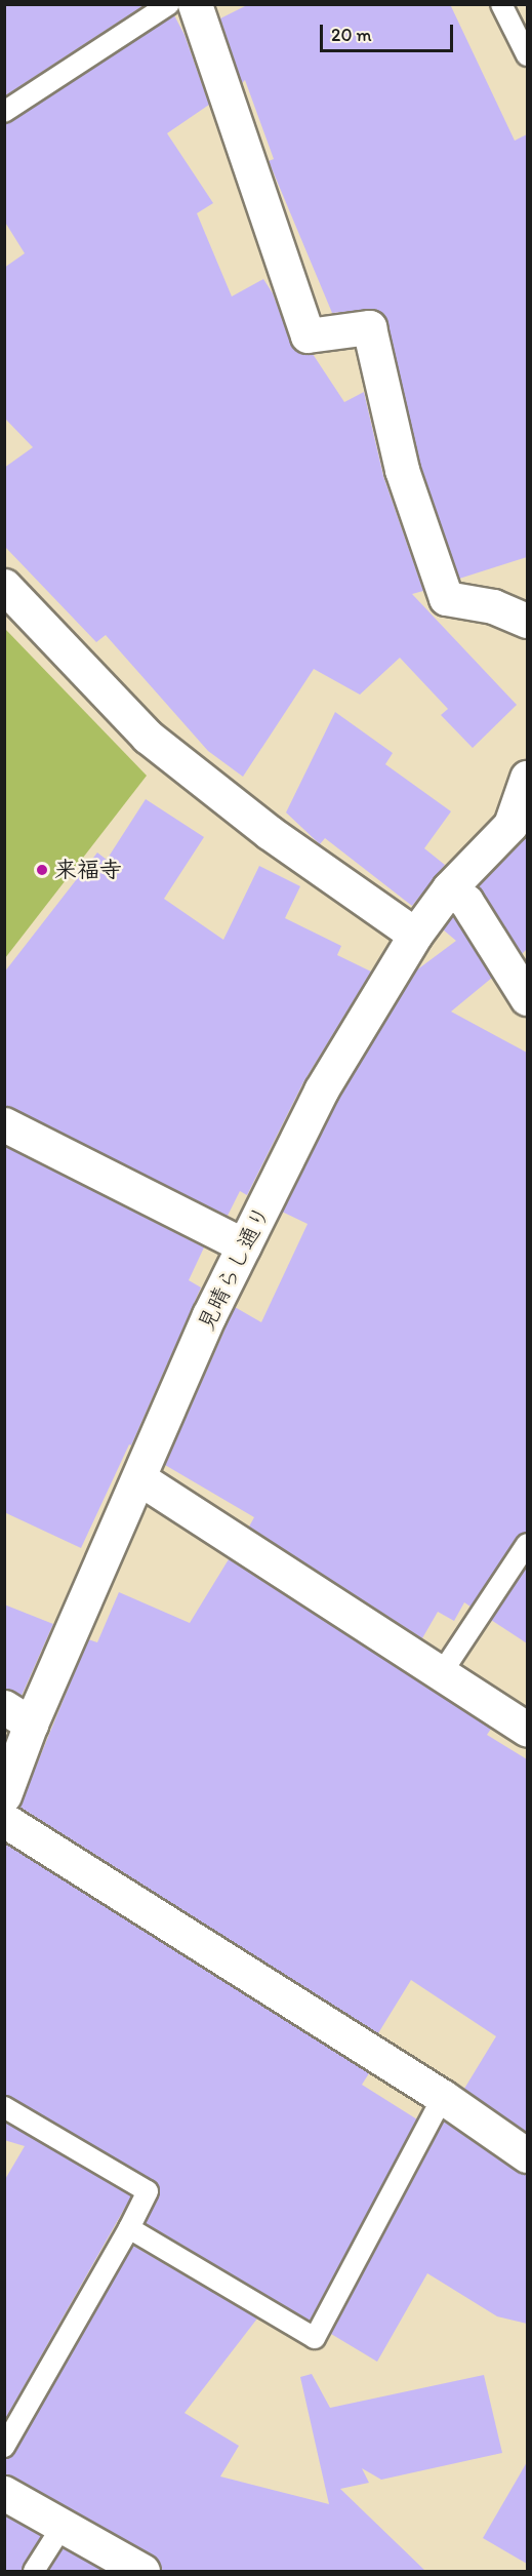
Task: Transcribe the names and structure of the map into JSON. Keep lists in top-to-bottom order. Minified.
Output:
{"streets":{"street":["見晴らし通り"]},"places":["来福寺"],"scale_bar":"20 m"}
